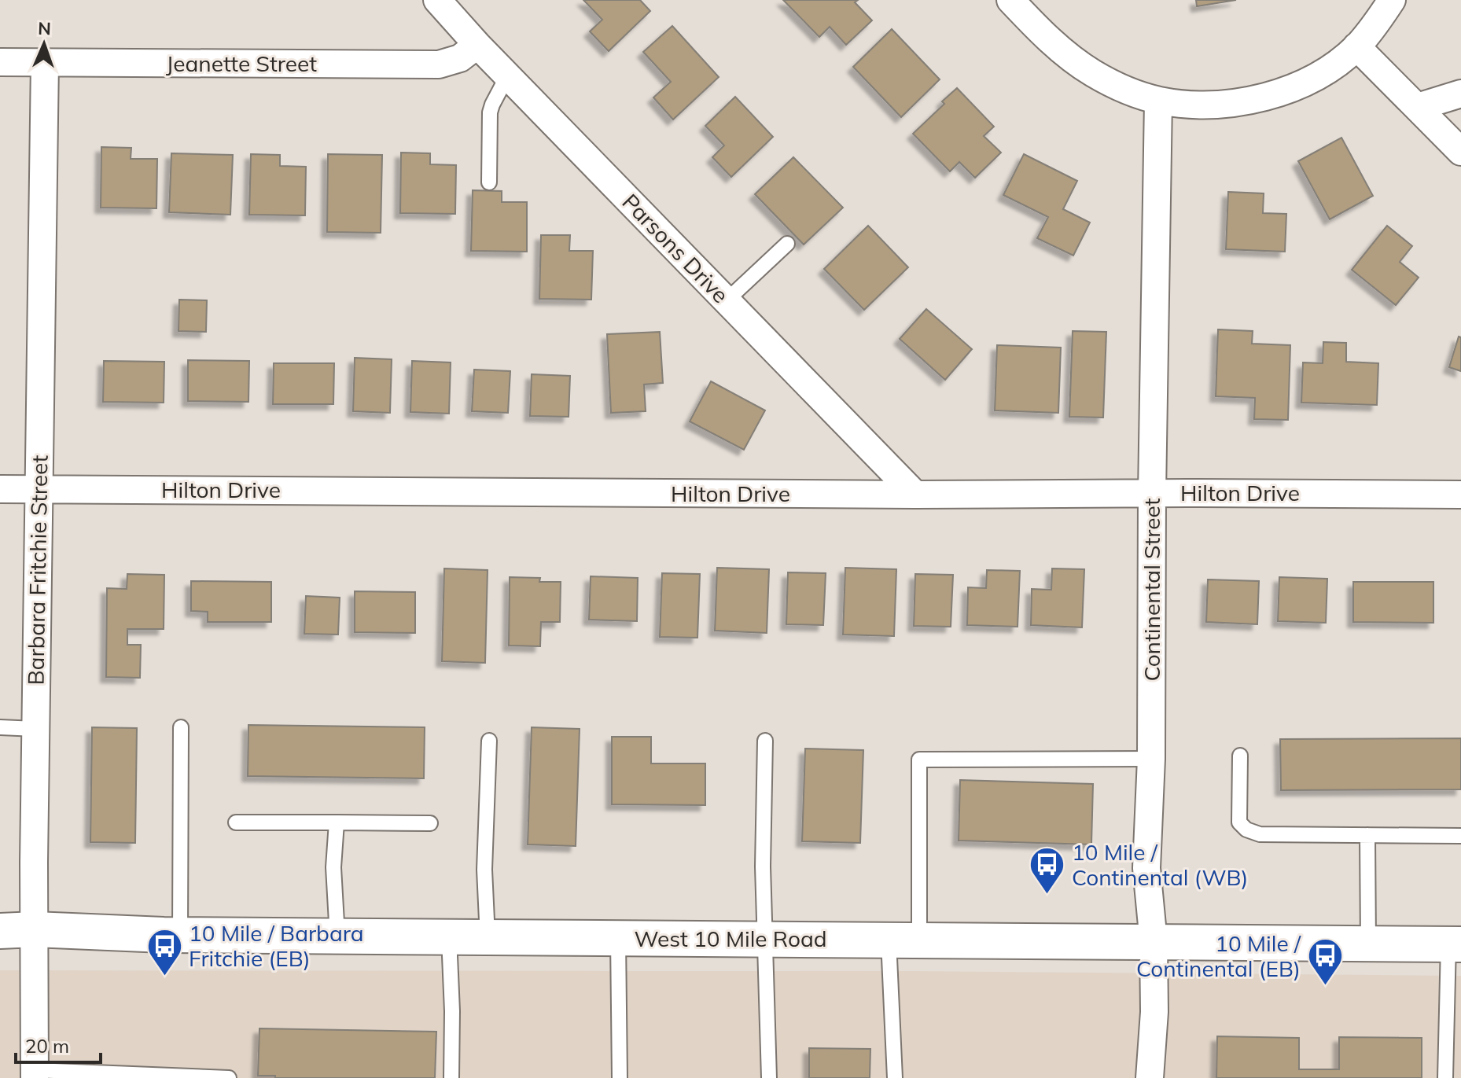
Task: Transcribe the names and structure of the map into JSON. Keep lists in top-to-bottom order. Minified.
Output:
{"streets":{"main road":["West 10 Mile Road"],"street":["Jeanette Street","Parsons Drive","Hilton Drive","Barbara Fritchie Street","Continental Street"]},"crossings":[["Jeanette Street","Parsons Drive"],["Jeanette Street","Barbara Fritchie Street"],["Parsons Drive","Hilton Drive"],["Hilton Drive","Barbara Fritchie Street"],["Hilton Drive","Continental Street"],["Barbara Fritchie Street","West 10 Mile Road"],["Continental Street","West 10 Mile Road"]],"places":{"bus stop":["10 Mile / Continental (WB)","10 Mile / Barbara Fritchie (EB)","10 Mile / Continental (EB)"]},"scale_bar":"20 m","north":"top"}
